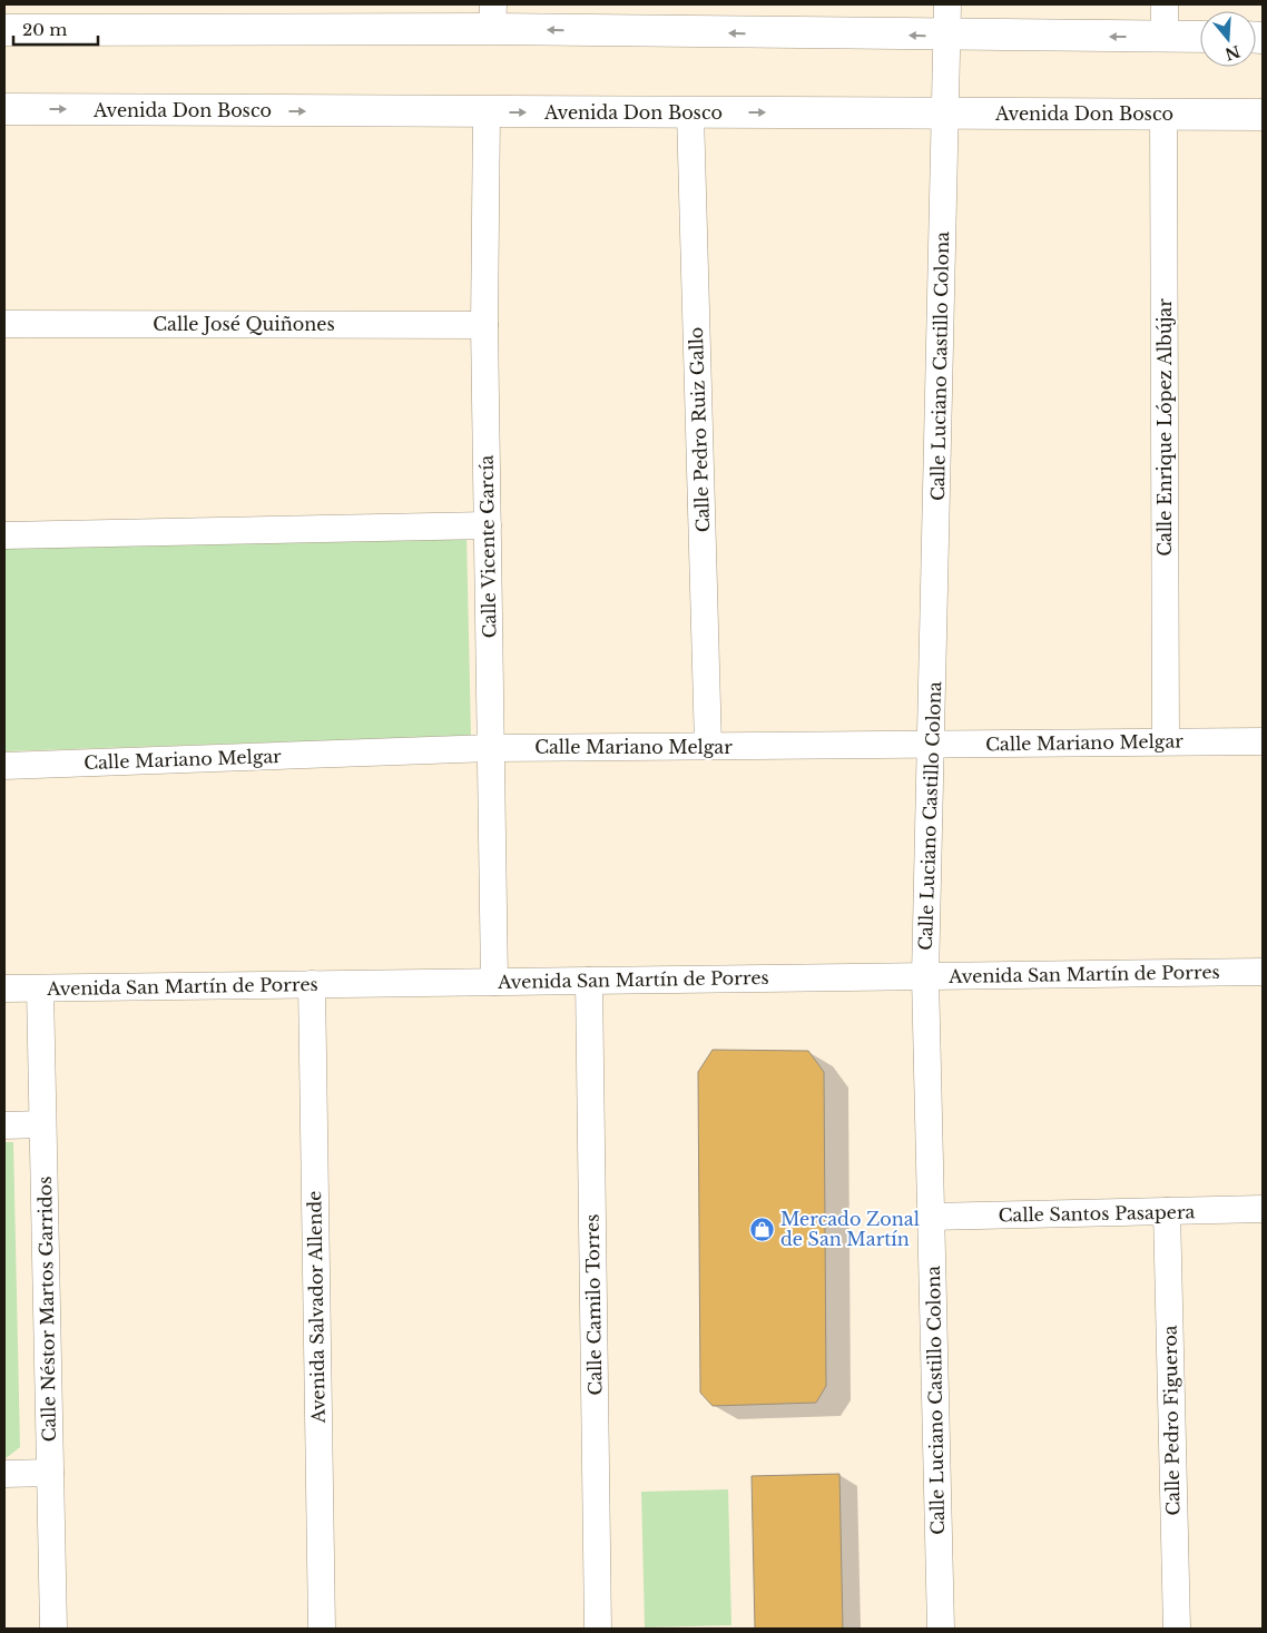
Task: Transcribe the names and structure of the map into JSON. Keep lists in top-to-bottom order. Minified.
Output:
{"streets":{"street":["Avenida Don Bosco","Calle José Quiñones","Calle Luciano Castillo Colona","Calle Enrique López Albújar","Calle Pedro Ruiz Gallo","Calle Vicente García","Calle Mariano Melgar","Avenida San Martín de Porres","Calle Santos Pasapera","Calle Camilo Torres","Avenida Salvador Allende","Calle Néstor Martos Garridos","Calle Pedro Figueroa"]},"crossings":[["Avenida Don Bosco","Calle Luciano Castillo Colona"],["Avenida Don Bosco","Calle Enrique López Albújar"],["Avenida Don Bosco","Calle Pedro Ruiz Gallo"],["Avenida Don Bosco","Calle Vicente García"],["Calle José Quiñones","Calle Vicente García"],["Calle Luciano Castillo Colona","Calle Mariano Melgar"],["Calle Luciano Castillo Colona","Avenida San Martín de Porres"],["Calle Luciano Castillo Colona","Calle Santos Pasapera"],["Calle Enrique López Albújar","Calle Mariano Melgar"],["Calle Pedro Ruiz Gallo","Calle Mariano Melgar"],["Calle Vicente García","Calle Mariano Melgar"],["Calle Vicente García","Avenida San Martín de Porres"],["Avenida San Martín de Porres","Calle Camilo Torres"],["Avenida San Martín de Porres","Avenida Salvador Allende"],["Avenida San Martín de Porres","Calle Néstor Martos Garridos"],["Calle Santos Pasapera","Calle Pedro Figueroa"]],"places":{"shop":["Mercado Zonal de San Martín"]},"scale_bar":"20 m","north":"bottom"}
